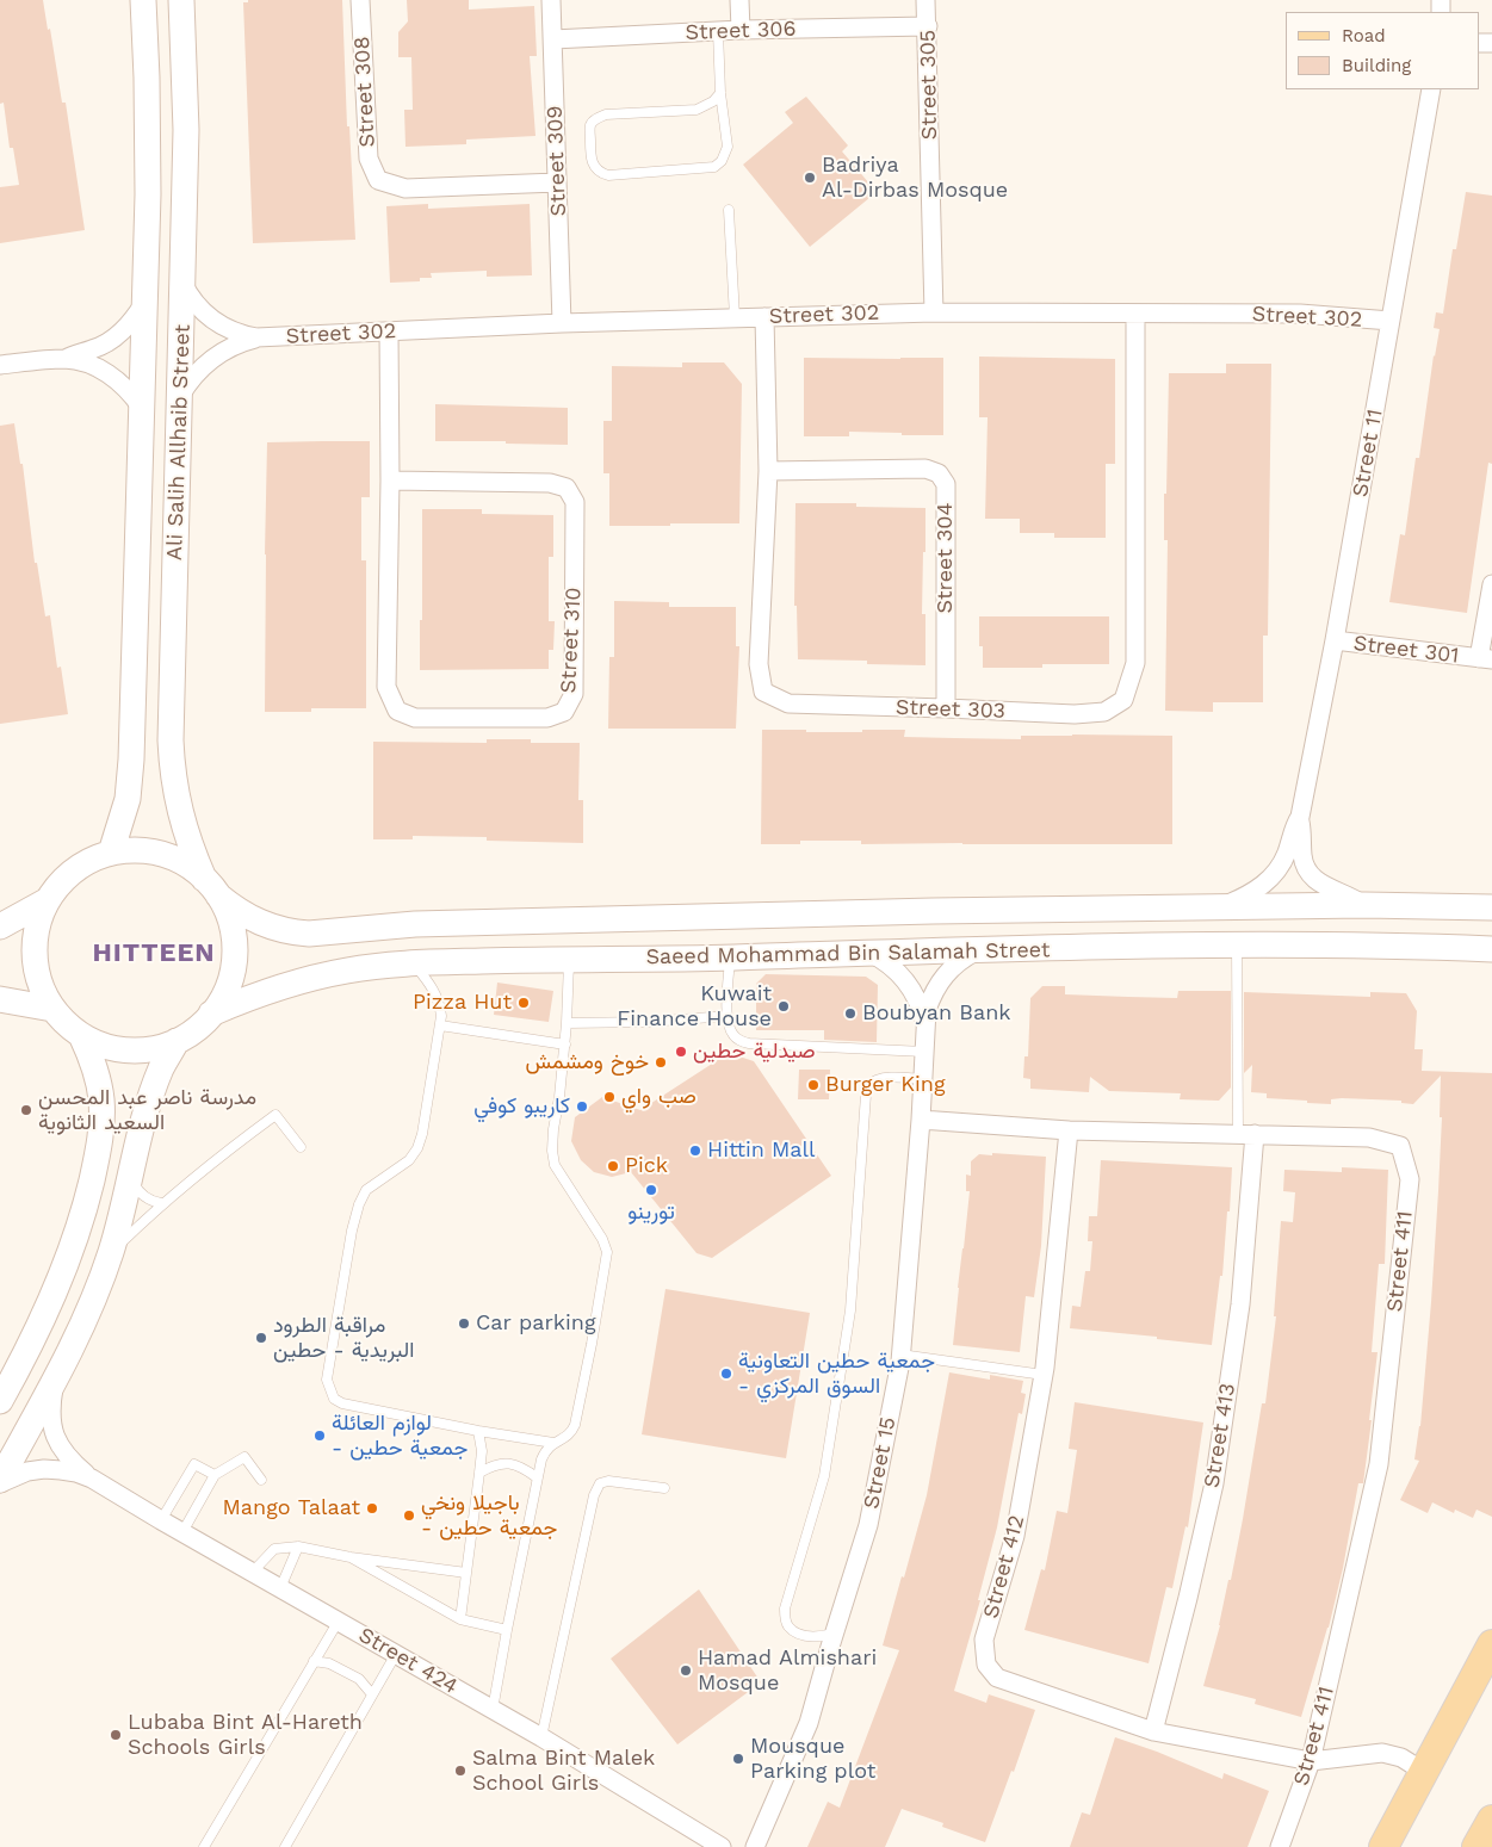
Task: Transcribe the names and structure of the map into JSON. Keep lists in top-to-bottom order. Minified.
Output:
{"streets":{"street":["Street 306","Street 305","Street 308","Street 309","Street 302","Ali Salih Allhaib Street","Street 11","Street 304","Street 310","Street 301","Street 303","Saeed Mohammad Bin Salamah Street","Street 411","Street 413","Street 15","Street 412","Street 424"]},"crossings":[["Street 306","Street 305"],["Street 306","Street 309"],["Street 305","Street 302"],["Street 308","Street 309"],["Street 309","Street 302"],["Street 302","Ali Salih Allhaib Street"],["Street 302","Street 11"],["Street 302","Street 310"],["Street 302","Street 303"],["Ali Salih Allhaib Street","Saeed Mohammad Bin Salamah Street"],["Street 11","Street 301"],["Street 11","Saeed Mohammad Bin Salamah Street"],["Street 304","Street 303"],["Saeed Mohammad Bin Salamah Street","Street 15"],["Street 411","Street 413"],["Street 411","Street 15"],["Street 411","Street 412"],["Street 413","Street 412"]],"districts":["HITTEEN"],"places":["Badriya Al-Dirbas Mosque","Pizza Hut","Kuwait Finance House","Boubyan Bank","صيدلية حطين","خوخ ومشمش","Burger King","صب واي","كاريبو كوفي","مدرسة ناصر عبد المحسن السعيد الثانوية","Hittin Mall","Pick","تورينو","Car parking","مراقبة الطرود البريدية - حطين","جمعية حطين التعاونية - السوق المركزي","لوازم العائلة - جمعية حطين","Mango Talaat","باجيلا ونخي - جمعية حطين","Hamad Almishari Mosque","Lubaba Bint Al-Hareth Schools Girls","Mousque Parking plot","Salma Bint Malek School Girls"],"legend":["Road","Building"]}
